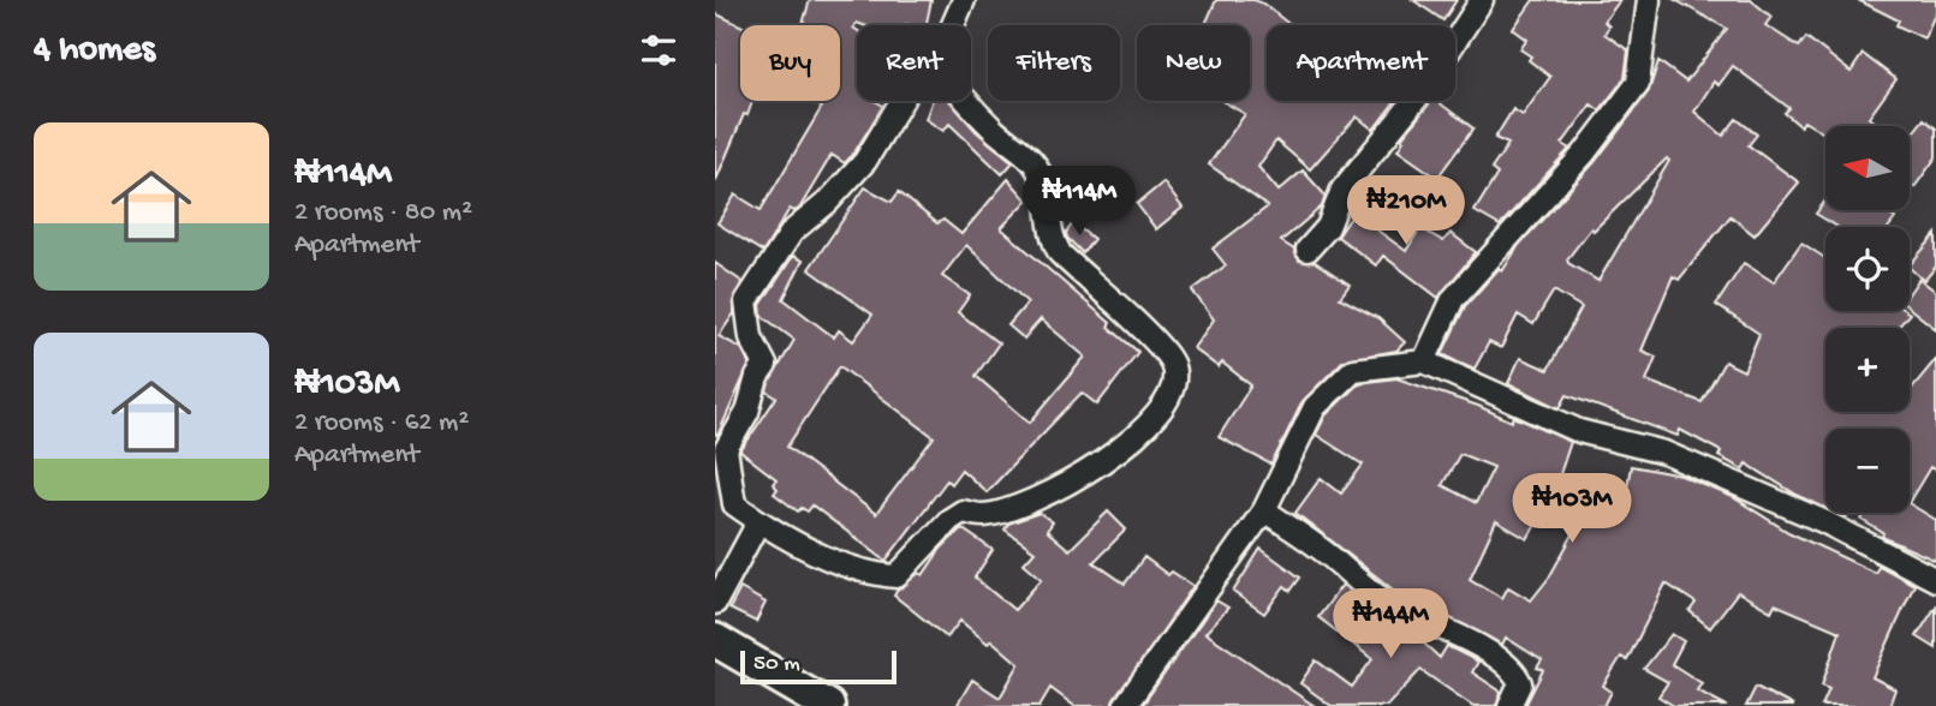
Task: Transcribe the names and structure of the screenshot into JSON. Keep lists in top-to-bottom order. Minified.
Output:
{"scale_bar":"50 m","north":"left","page":{"heading":"4 homes","chip":["Buy","Rent","Filters","New","Apartment"],"list":[{"name":"₦114M","note":"2 rooms · 80 m² · Apartment"},{"name":"₦103M","note":"2 rooms · 62 m² · Apartment"}],"map_buttons":["+","−"],"price":["₦114M","₦210M","₦103M","₦144M"],"scale":"50 m"}}
